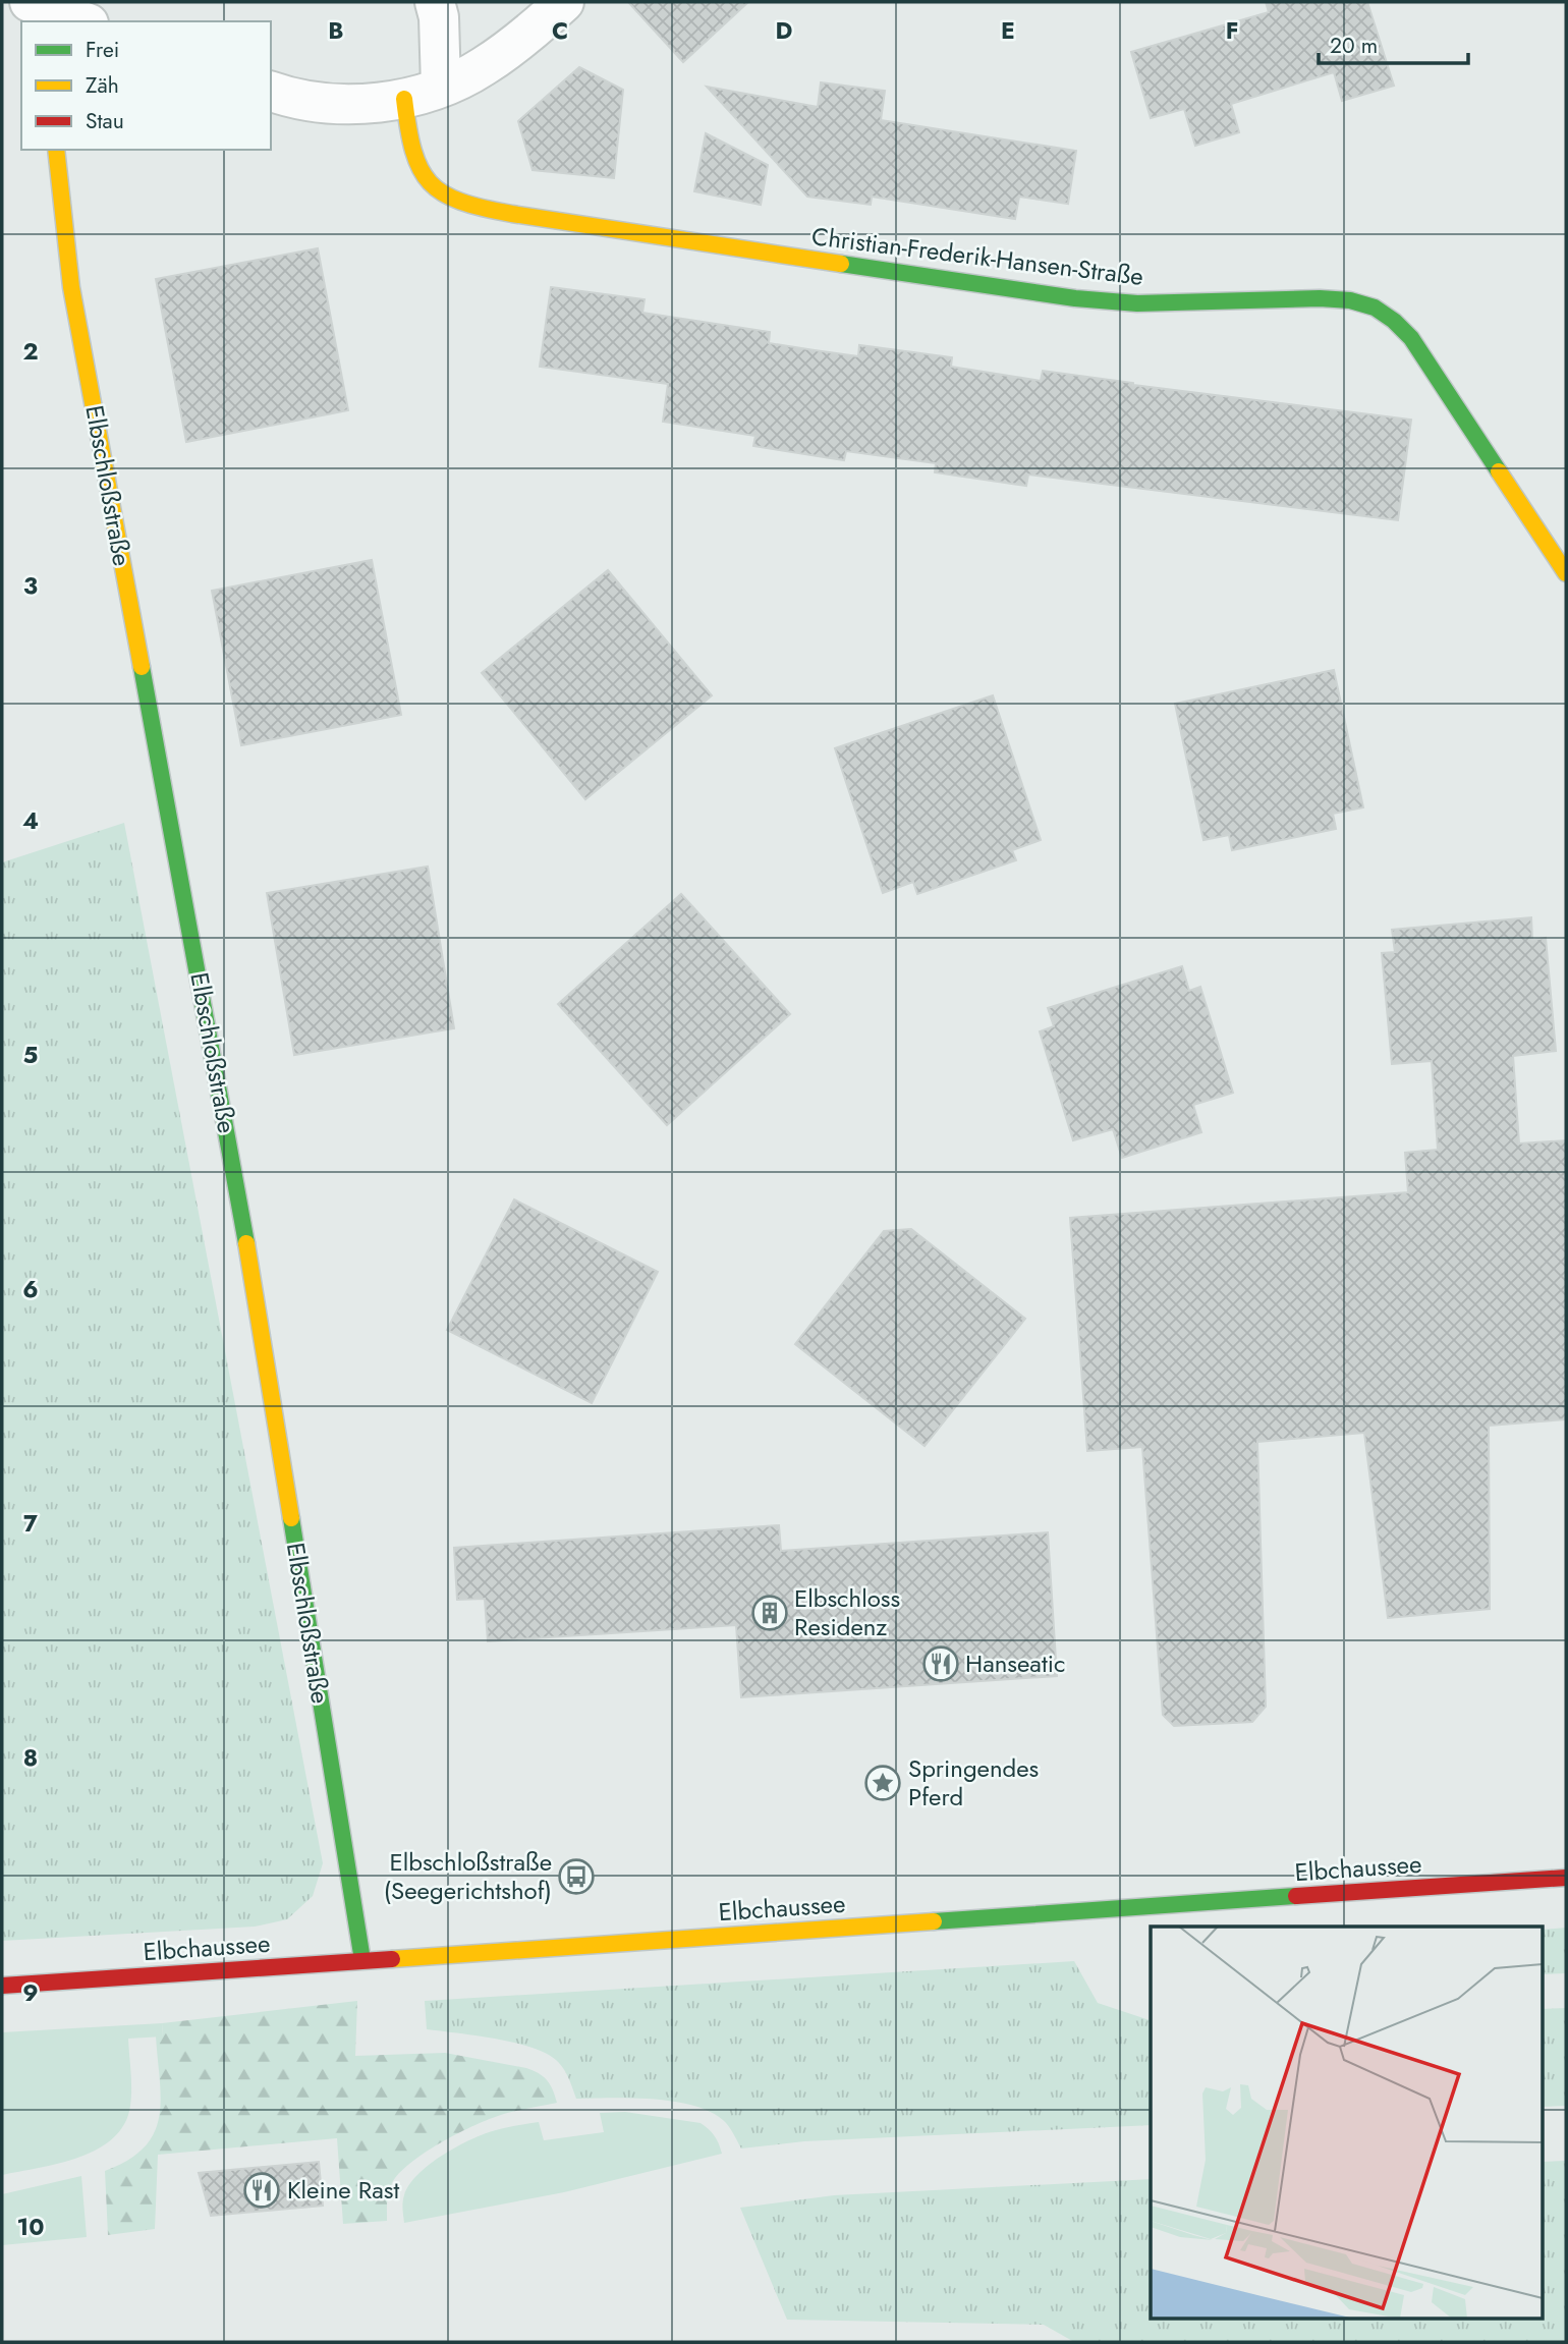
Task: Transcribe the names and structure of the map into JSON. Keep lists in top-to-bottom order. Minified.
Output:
{"streets":{"street":["Christian-Frederik-Hansen-Straße","Elbschloßstraße","Elbchaussee"]},"crossings":[["Elbschloßstraße","Elbchaussee"]],"places":{"building":["Elbschloss Residenz"],"restaurant":["Hanseatic","Kleine Rast"],"place":["Springendes Pferd"],"bus stop":["Elbschloßstraße (Seegerichtshof)"]},"legend":["Frei","Zäh","Stau"],"scale_bar":"20 m","grid":{"columns":["B","C","D","E","F"],"rows":["2","3","4","5","6","7","8","9","10"]}}
